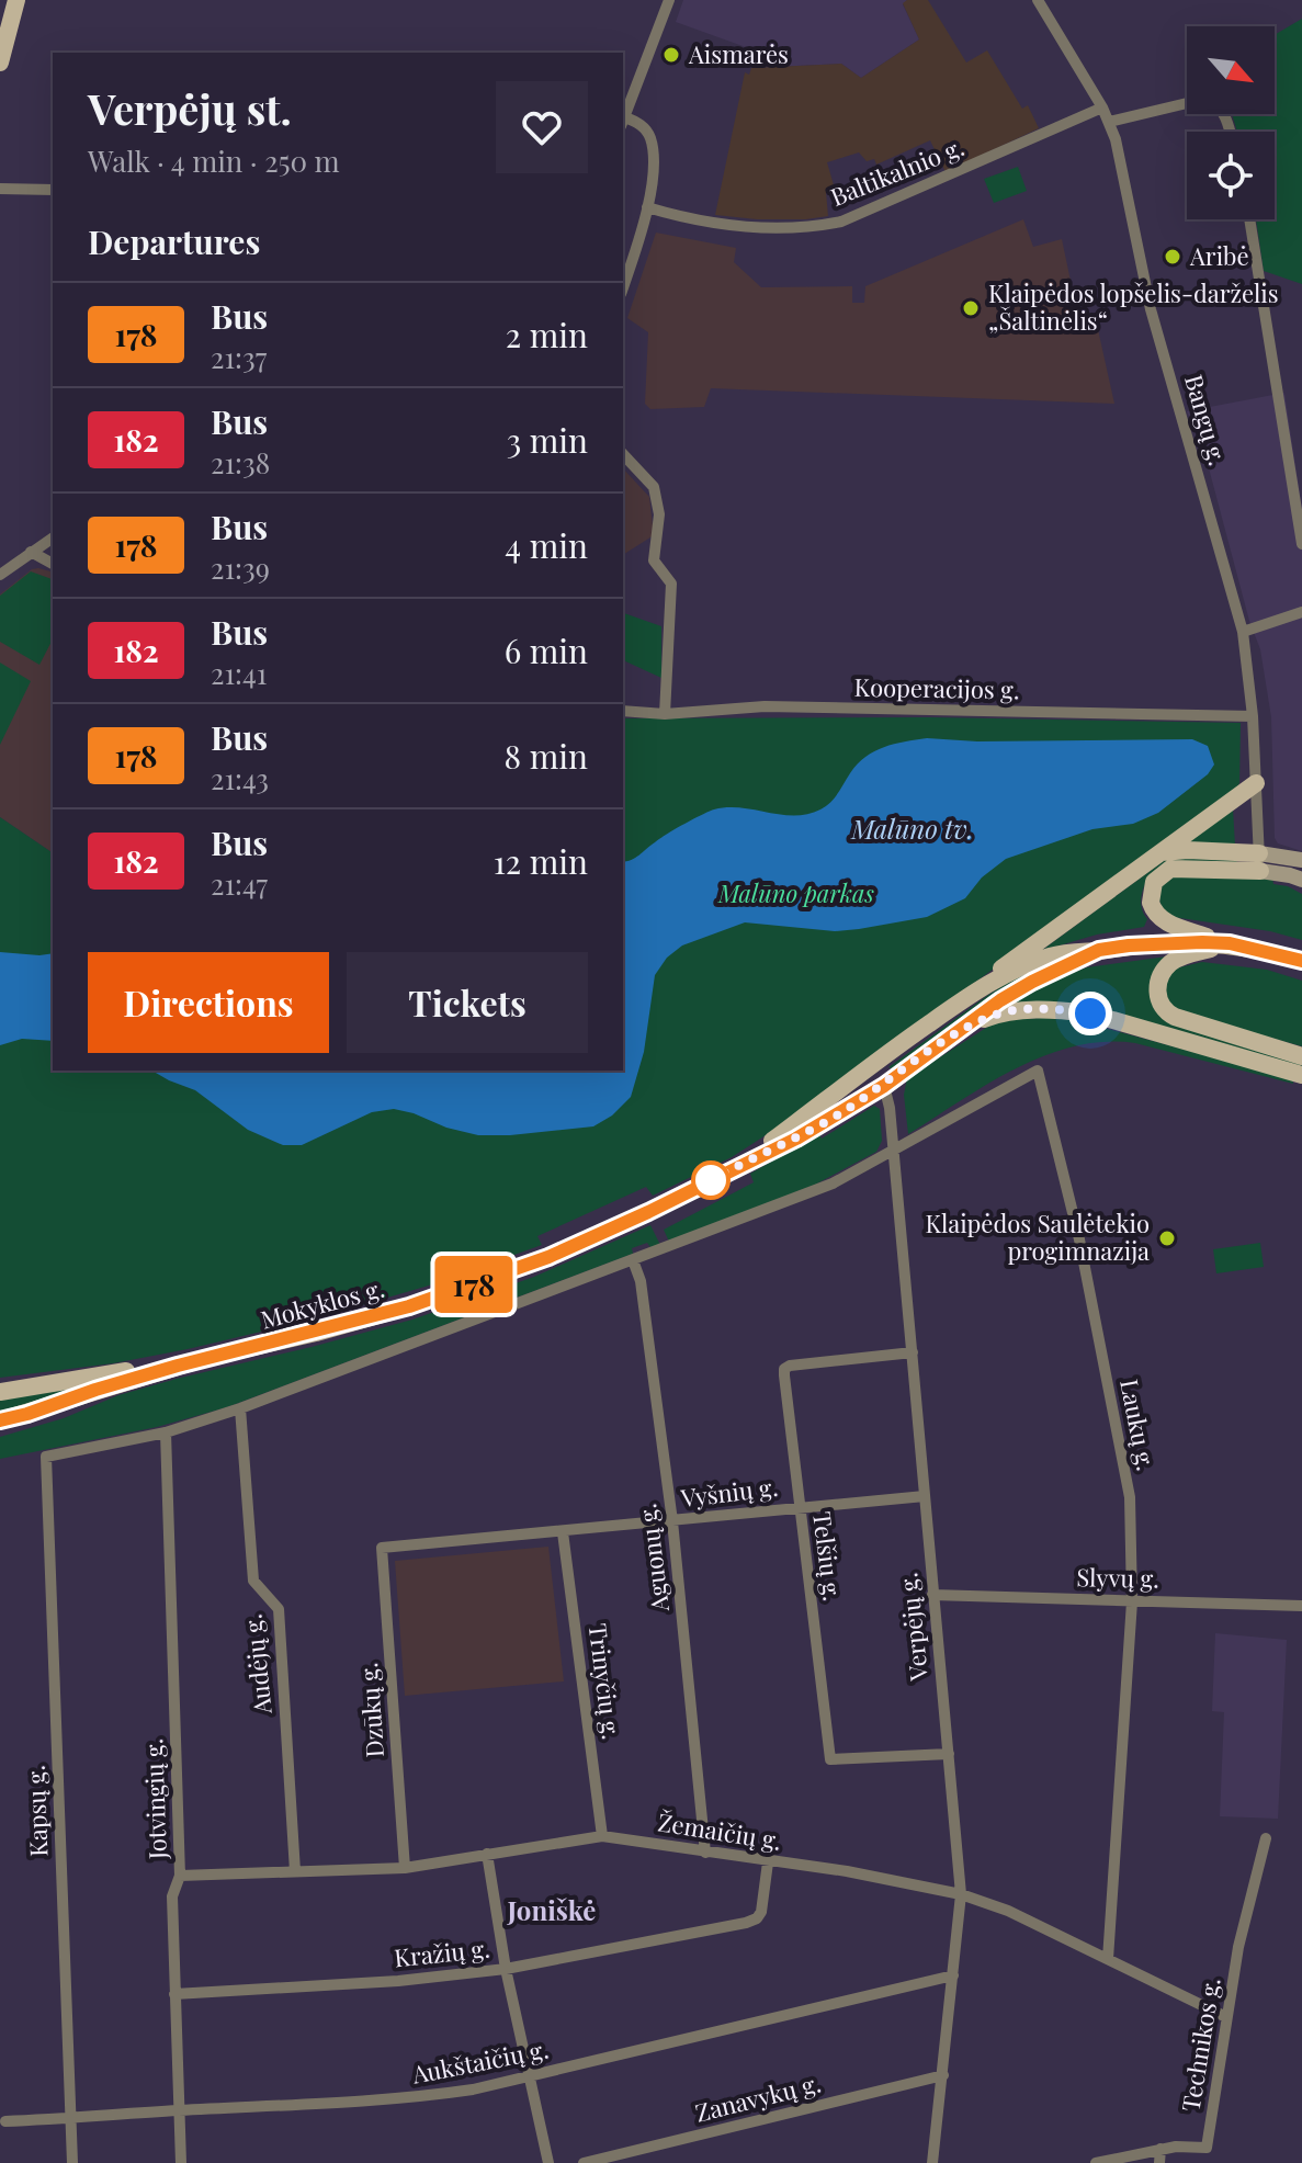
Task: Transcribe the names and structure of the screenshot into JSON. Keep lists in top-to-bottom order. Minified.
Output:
{"streets":{"main road":["Mokyklos g."],"street":["Baltikalnio g.","Bangų g.","Kooperacijos g.","Laukų g.","Vyšnių g.","Telšių g.","Aguonų g.","Slyvų g.","Verpėjų g.","Audėjų g.","Trinyčių g.","Dzūkų g.","Jotvingių g.","Kapsų g.","Žemaičių g.","Kražių g.","Technikos g.","Aukštaičių g.","Zanavykų g."]},"crossings":[["Baltikalnio g.","Bangų g."],["Bangų g.","Kooperacijos g."],["Mokyklos g.","Verpėjų g."],["Laukų g.","Slyvų g."],["Laukų g.","Verpėjų g."],["Laukų g.","Žemaičių g."],["Vyšnių g.","Telšių g."],["Vyšnių g.","Aguonų g."],["Vyšnių g.","Verpėjų g."],["Vyšnių g.","Trinyčių g."],["Vyšnių g.","Dzūkų g."],["Telšių g.","Verpėjų g."],["Aguonų g.","Žemaičių g."],["Slyvų g.","Verpėjų g."],["Verpėjų g.","Žemaičių g."],["Verpėjų g.","Aukštaičių g."],["Verpėjų g.","Zanavykų g."],["Audėjų g.","Žemaičių g."],["Trinyčių g.","Žemaičių g."],["Dzūkų g.","Žemaičių g."],["Jotvingių g.","Kapsų g."],["Jotvingių g.","Žemaičių g."],["Jotvingių g.","Kražių g."],["Jotvingių g.","Aukštaičių g."],["Kapsų g.","Aukštaičių g."],["Žemaičių g.","Kražių g."],["Žemaičių g.","Technikos g."]],"districts":["Joniškė"],"water":["Malūno tv."],"parks":["Malūno parkas"],"places":["Aismarės","Aribė","Klaipėdos lopšelis-darželis „Šaltinėlis“","Klaipėdos Saulėtekio progimnazija"],"lines":["bus line 178"],"north":"bottom right","page":{"on_map":"178","heading":[["Verpėjų st.","Walk · 4 min · 250 m"],"Departures"],"list":[{"mark":"178","name":"Bus","note":"21:37","value":"2 min"},{"mark":"182","name":"Bus","note":"21:38","value":"3 min"},{"mark":"178","name":"Bus","note":"21:39","value":"4 min"},{"mark":"182","name":"Bus","note":"21:41","value":"6 min"},{"mark":"178","name":"Bus","note":"21:43","value":"8 min"},{"mark":"182","name":"Bus","note":"21:47","value":"12 min"}],"buttons":["Directions","Tickets"]}}
